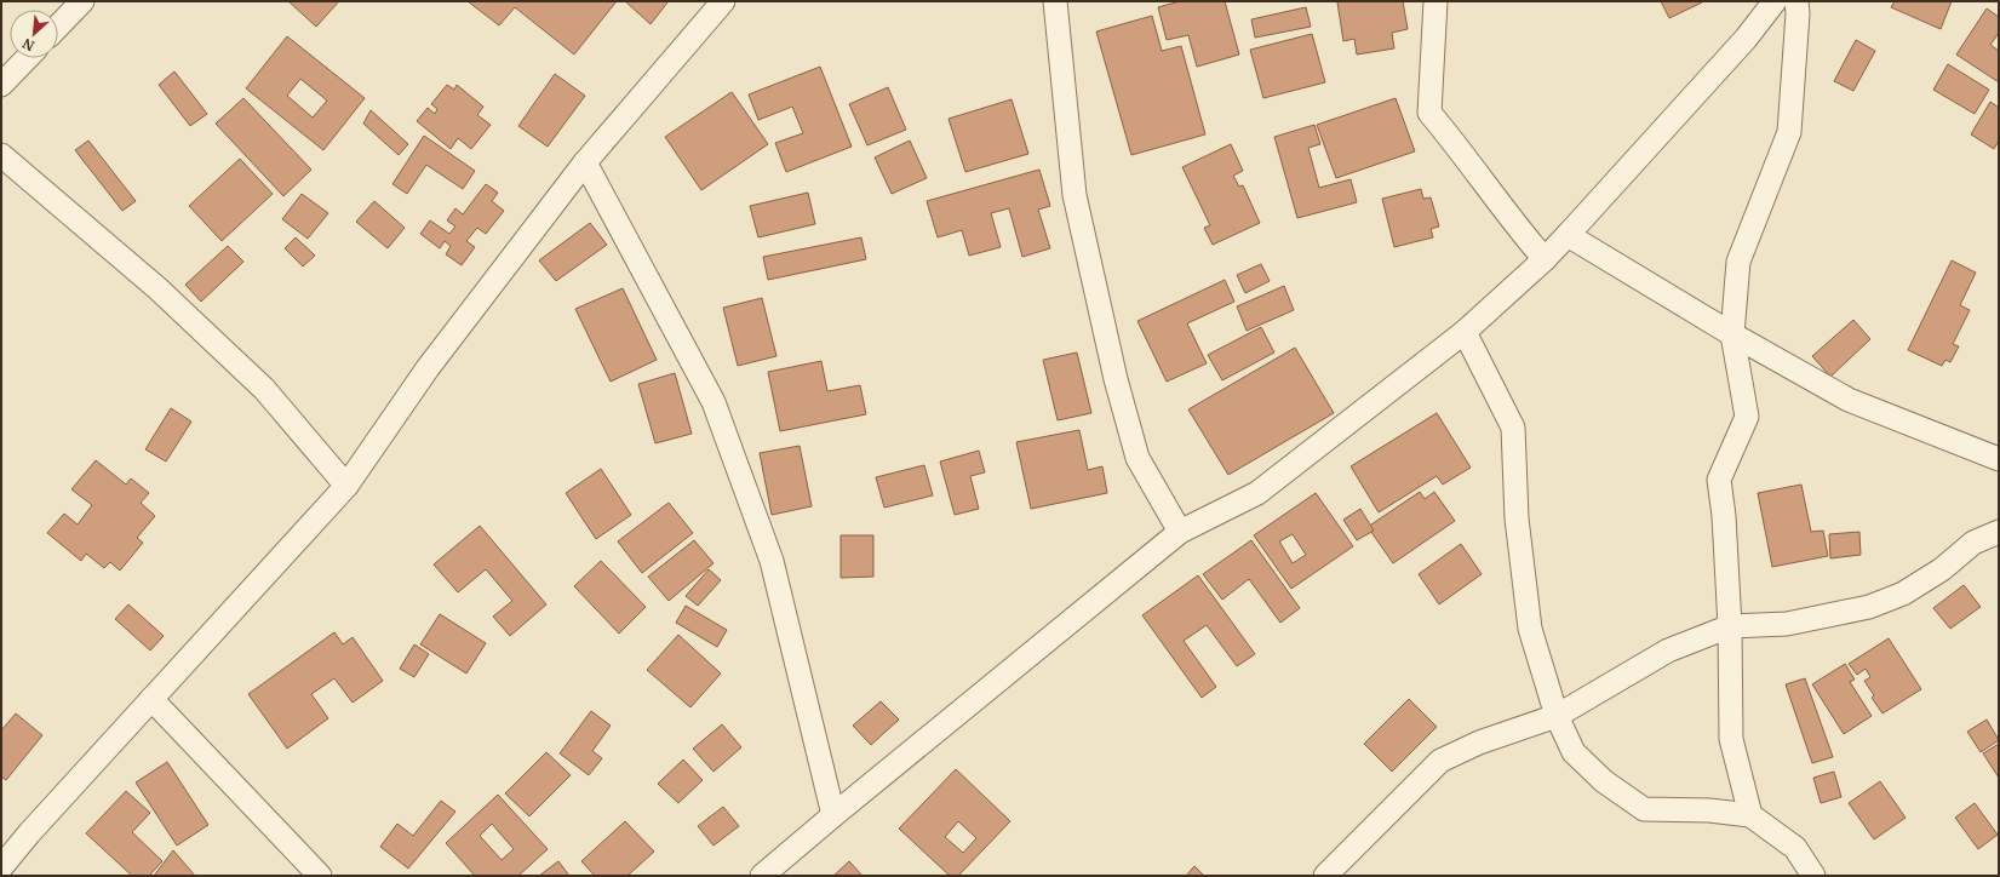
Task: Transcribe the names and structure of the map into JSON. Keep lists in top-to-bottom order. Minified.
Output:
{"north":"bottom left"}
